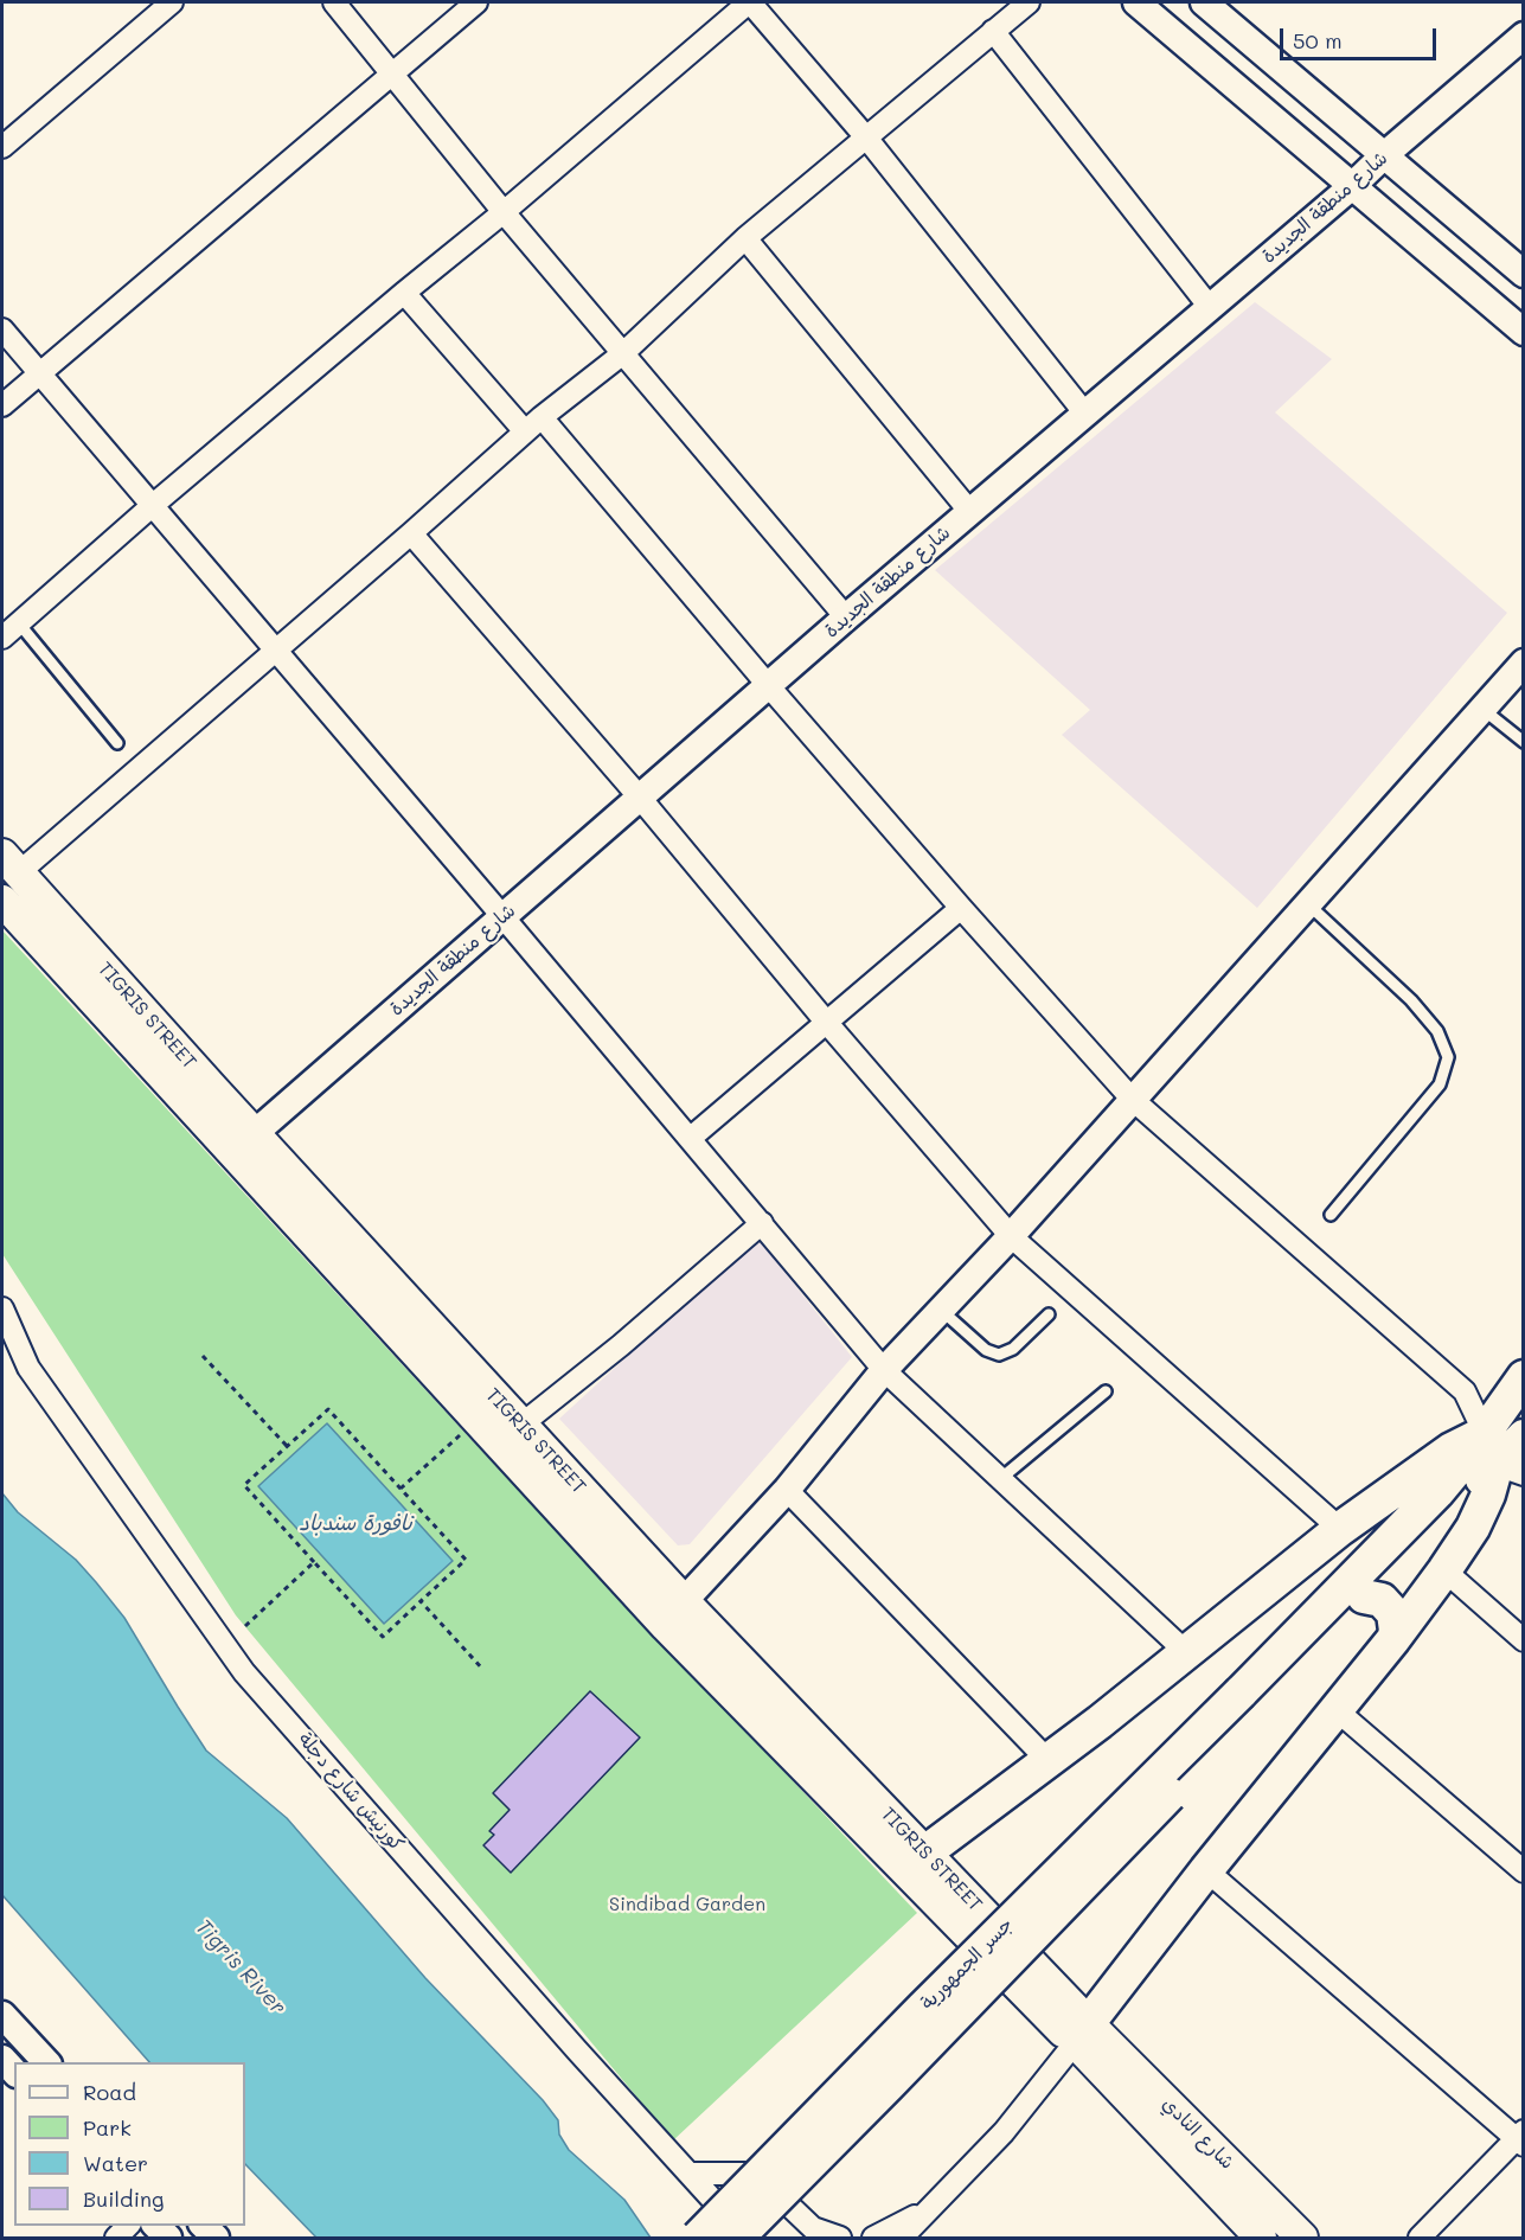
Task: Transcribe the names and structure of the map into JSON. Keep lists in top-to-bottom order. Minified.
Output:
{"streets":{"main road":["TIGRIS STREET","جسر الجمهورية","شارع النادي"],"street":["شارع منطقة الجديدة","كورنيش شارع دجلة"]},"crossings":[["شارع منطقة الجديدة","TIGRIS STREET"],["TIGRIS STREET","شارع النادي"]],"water":["نافورة سندباد","Tigris River"],"parks":["Sindibad Garden"],"legend":["Road","Park","Water","Building"],"scale_bar":"50 m"}
